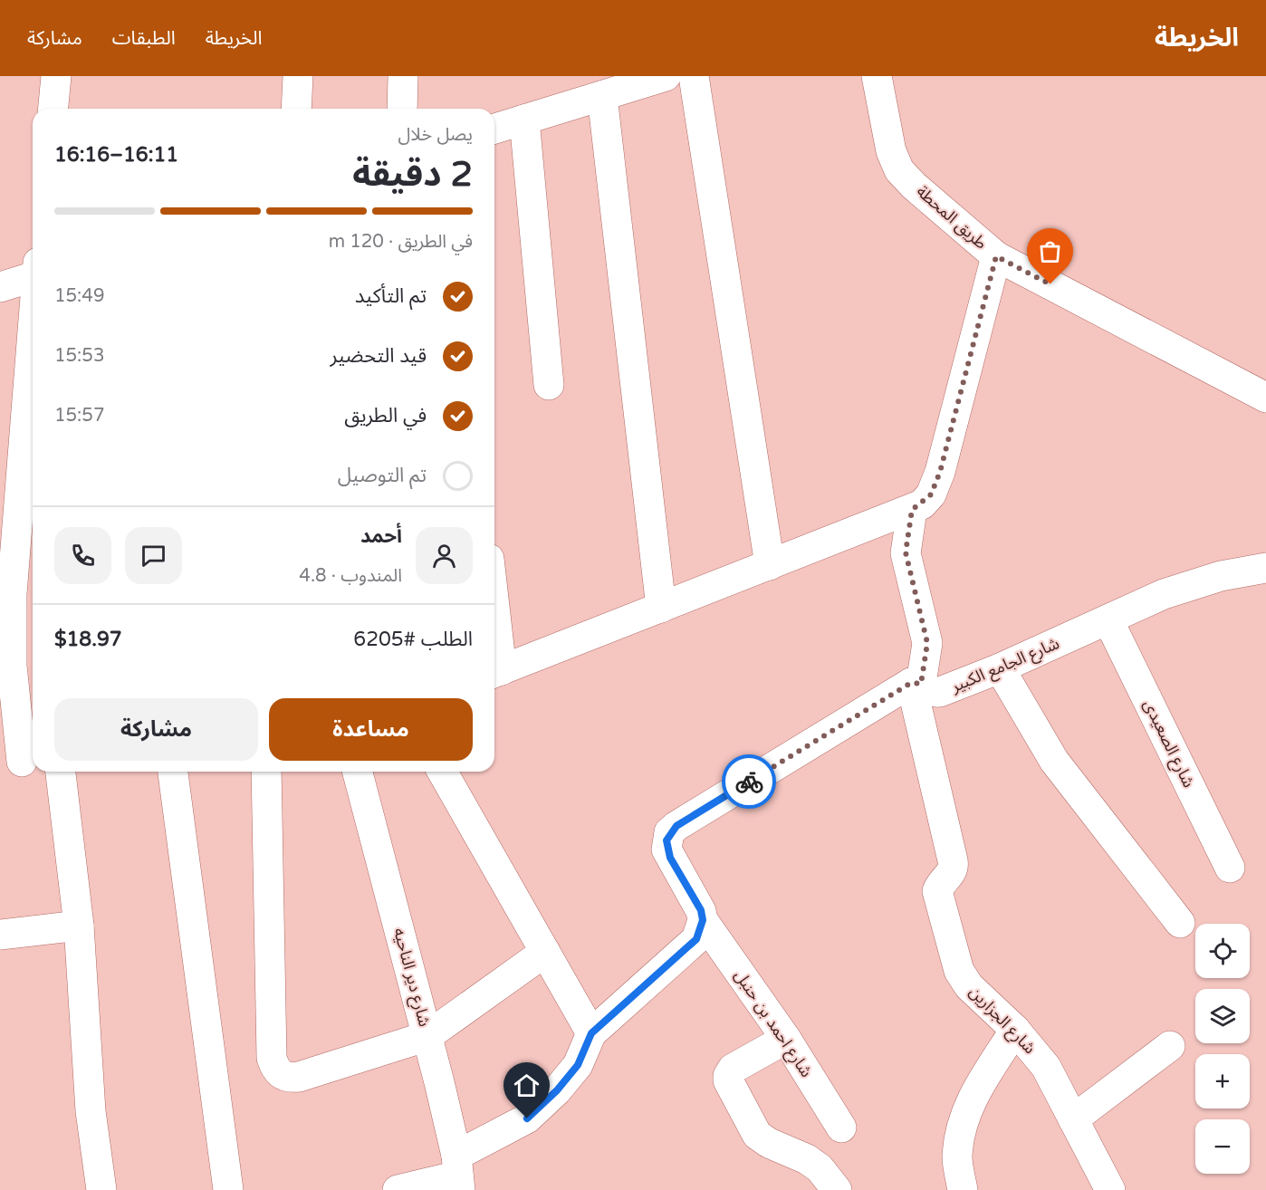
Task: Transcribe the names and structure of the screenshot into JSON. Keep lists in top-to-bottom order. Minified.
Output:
{"streets":{"street":["طريق المحطة","شارع الجامع الكبير","شارع الصعيدى","شارع دير الناحيه","شارع الجزارين","شارع احمد بن حنبل"]},"crossings":[["شارع الجامع الكبير","شارع الصعيدى"],["شارع الجامع الكبير","شارع الجزارين"]],"page":{"header":"الخريطة","nav":["الخريطة","الطبقات","مشاركة"],"heading":["2 دقيقة","يصل خلال","16:11–16:16"],"panel":["أحمد","المندوب · 4.8","الطلب #6205","$18.97"],"bar":"في الطريق · 120 m","list":[["تم التأكيد","15:49"],["قيد التحضير","15:53"],["في الطريق","15:57"],"تم التوصيل"],"buttons":["مساعدة","مشاركة"],"map_buttons":["+","−"]}}
